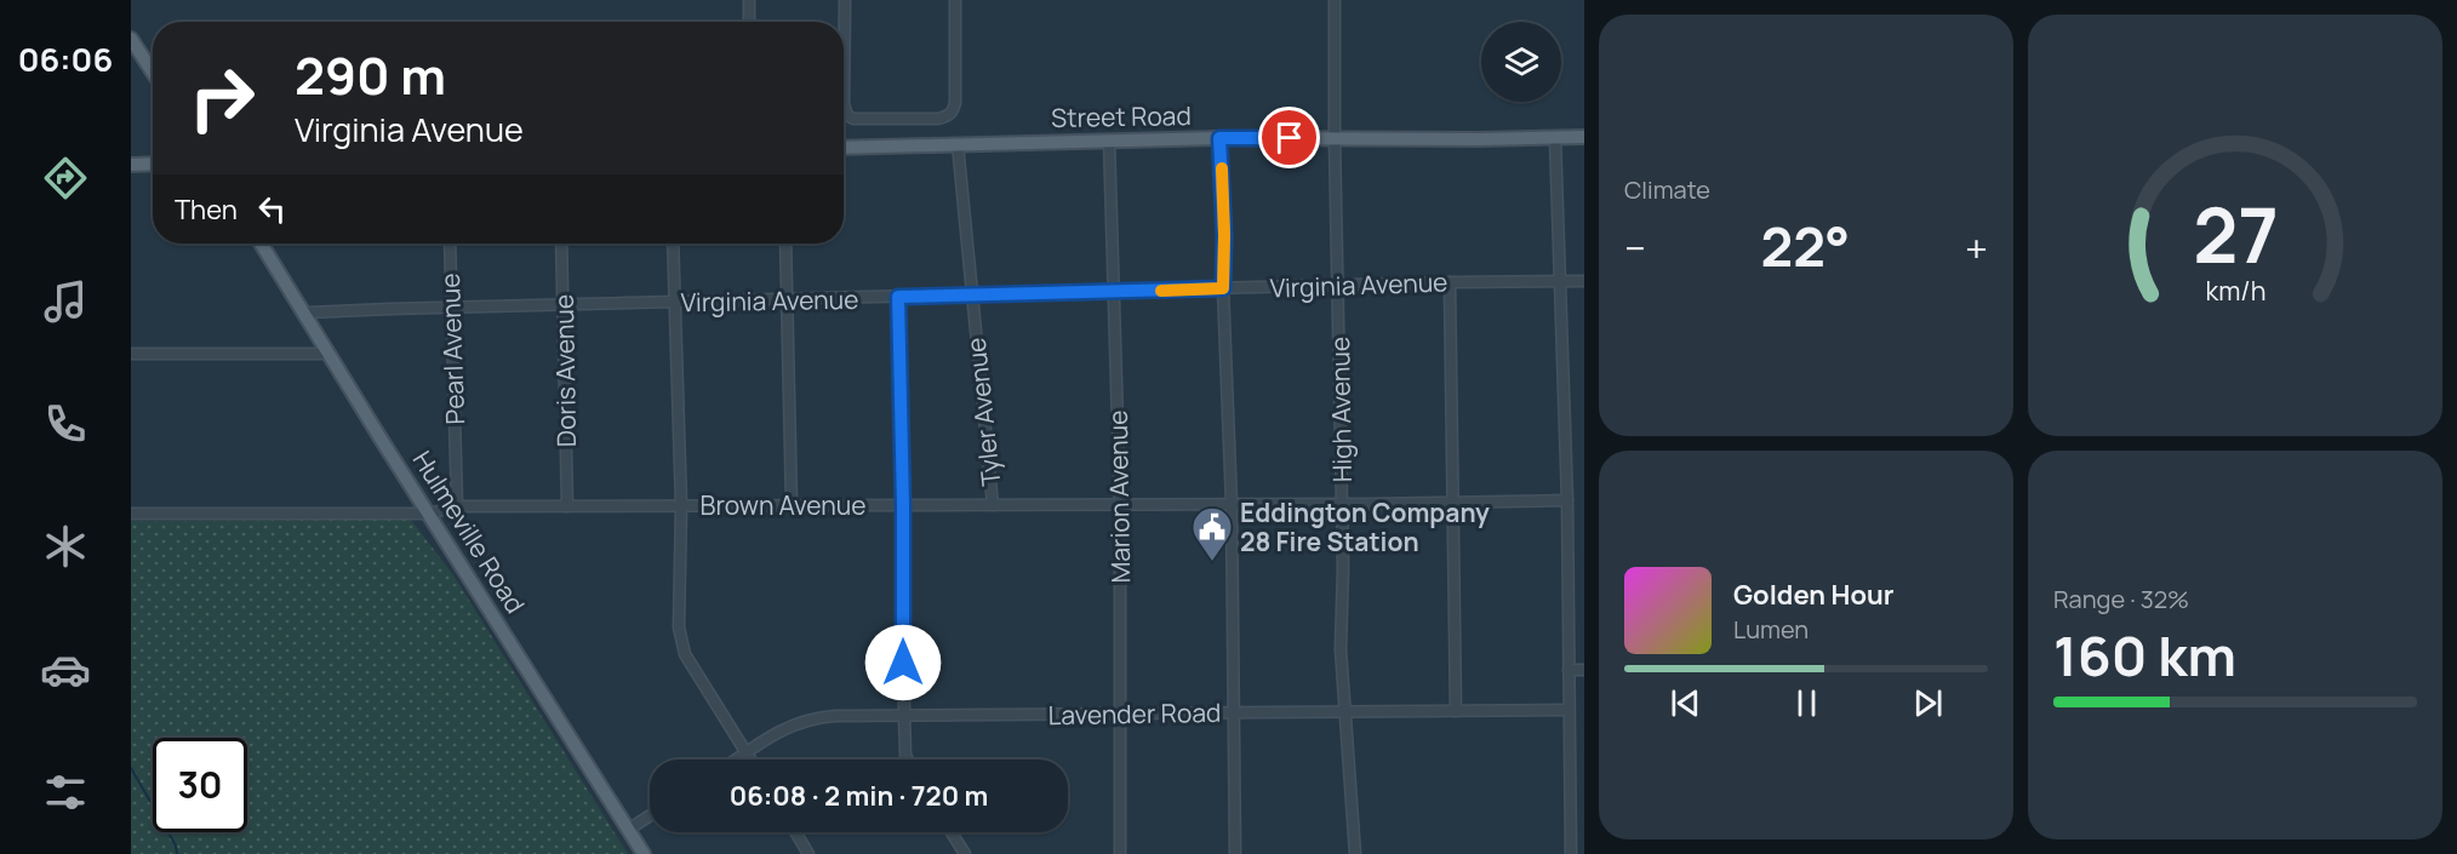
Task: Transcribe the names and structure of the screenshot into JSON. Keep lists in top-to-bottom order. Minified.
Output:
{"streets":{"main road":["Street Road","Hulmeville Road"],"street":["Virginia Avenue","Pearl Avenue","Doris Avenue","High Avenue","Tyler Avenue","Marion Avenue","Brown Avenue","Lavender Road"]},"crossings":[["Street Road","High Avenue"],["Street Road","Tyler Avenue"],["Street Road","Marion Avenue"],["Virginia Avenue","Pearl Avenue"],["Virginia Avenue","Doris Avenue"],["Virginia Avenue","High Avenue"],["Virginia Avenue","Tyler Avenue"],["Virginia Avenue","Marion Avenue"],["Virginia Avenue","Hulmeville Road"],["Pearl Avenue","Brown Avenue"],["Doris Avenue","Brown Avenue"],["High Avenue","Brown Avenue"],["High Avenue","Lavender Road"],["Tyler Avenue","Brown Avenue"],["Marion Avenue","Brown Avenue"],["Marion Avenue","Lavender Road"],["Brown Avenue","Hulmeville Road"]],"places":{"public building":["Eddington Company 28 Fire Station"]},"page":{"tabs":"06:06","tile":["Climate",["Range · 32%","160 km"]],"turn":["290 m","Virginia Avenue"],"then":"Then","heat":["−","22°","+"],"song":["Golden Hour","Lumen"],"limit":"30","trip":"06:08 · 2 min · 720 m","gauge":["27","km/h"]}}
